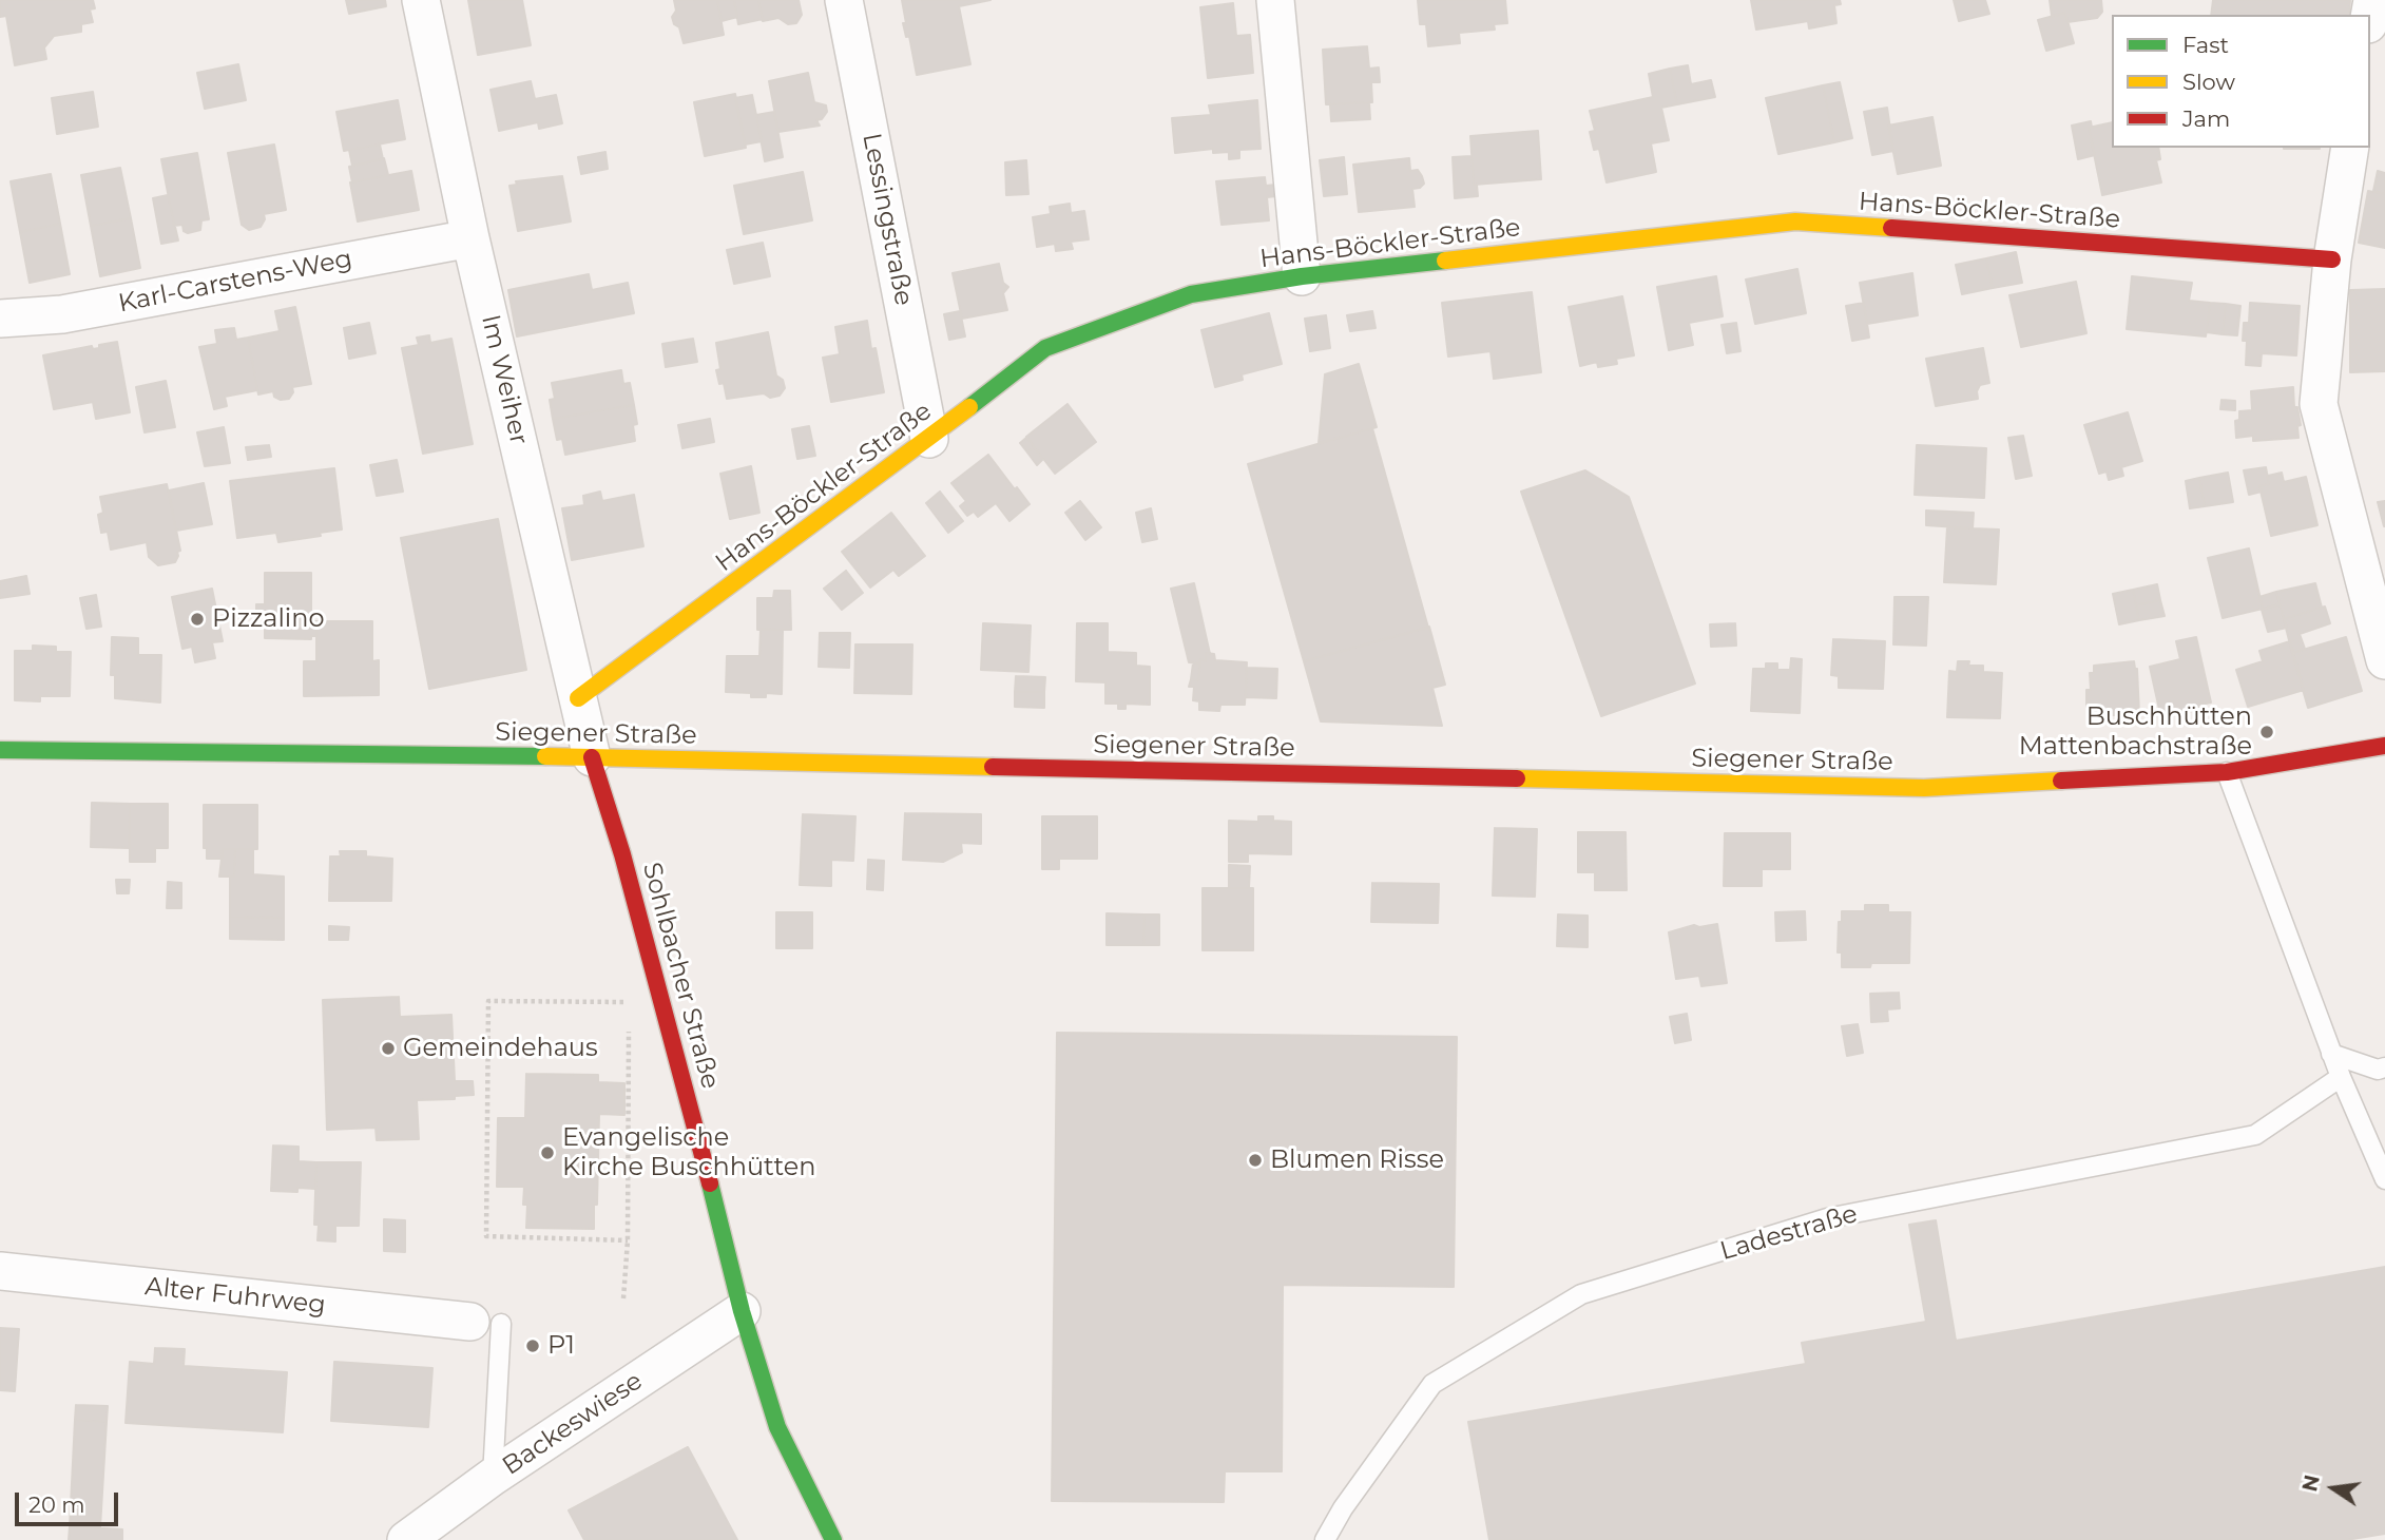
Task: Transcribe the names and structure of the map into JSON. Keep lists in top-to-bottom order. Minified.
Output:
{"streets":{"street":["Hans-Böckler-Straße","Lessingstraße","Karl-Carstens-Weg","Im Weiher","Siegener Straße","Sohlbacher Straße","Alter Fuhrweg","Backeswiese"],"lane":["Ladestraße"]},"crossings":[["Hans-Böckler-Straße","Lessingstraße"],["Hans-Böckler-Straße","Im Weiher"],["Karl-Carstens-Weg","Im Weiher"],["Im Weiher","Siegener Straße"],["Im Weiher","Sohlbacher Straße"],["Siegener Straße","Sohlbacher Straße"],["Sohlbacher Straße","Backeswiese"]],"places":["Pizzalino","Buschhütten Mattenbachstraße","Gemeindehaus","Evangelische Kirche Buschhütten","Blumen Risse","P1"],"legend":["Fast","Slow","Jam"],"scale_bar":"20 m","north":"left"}
